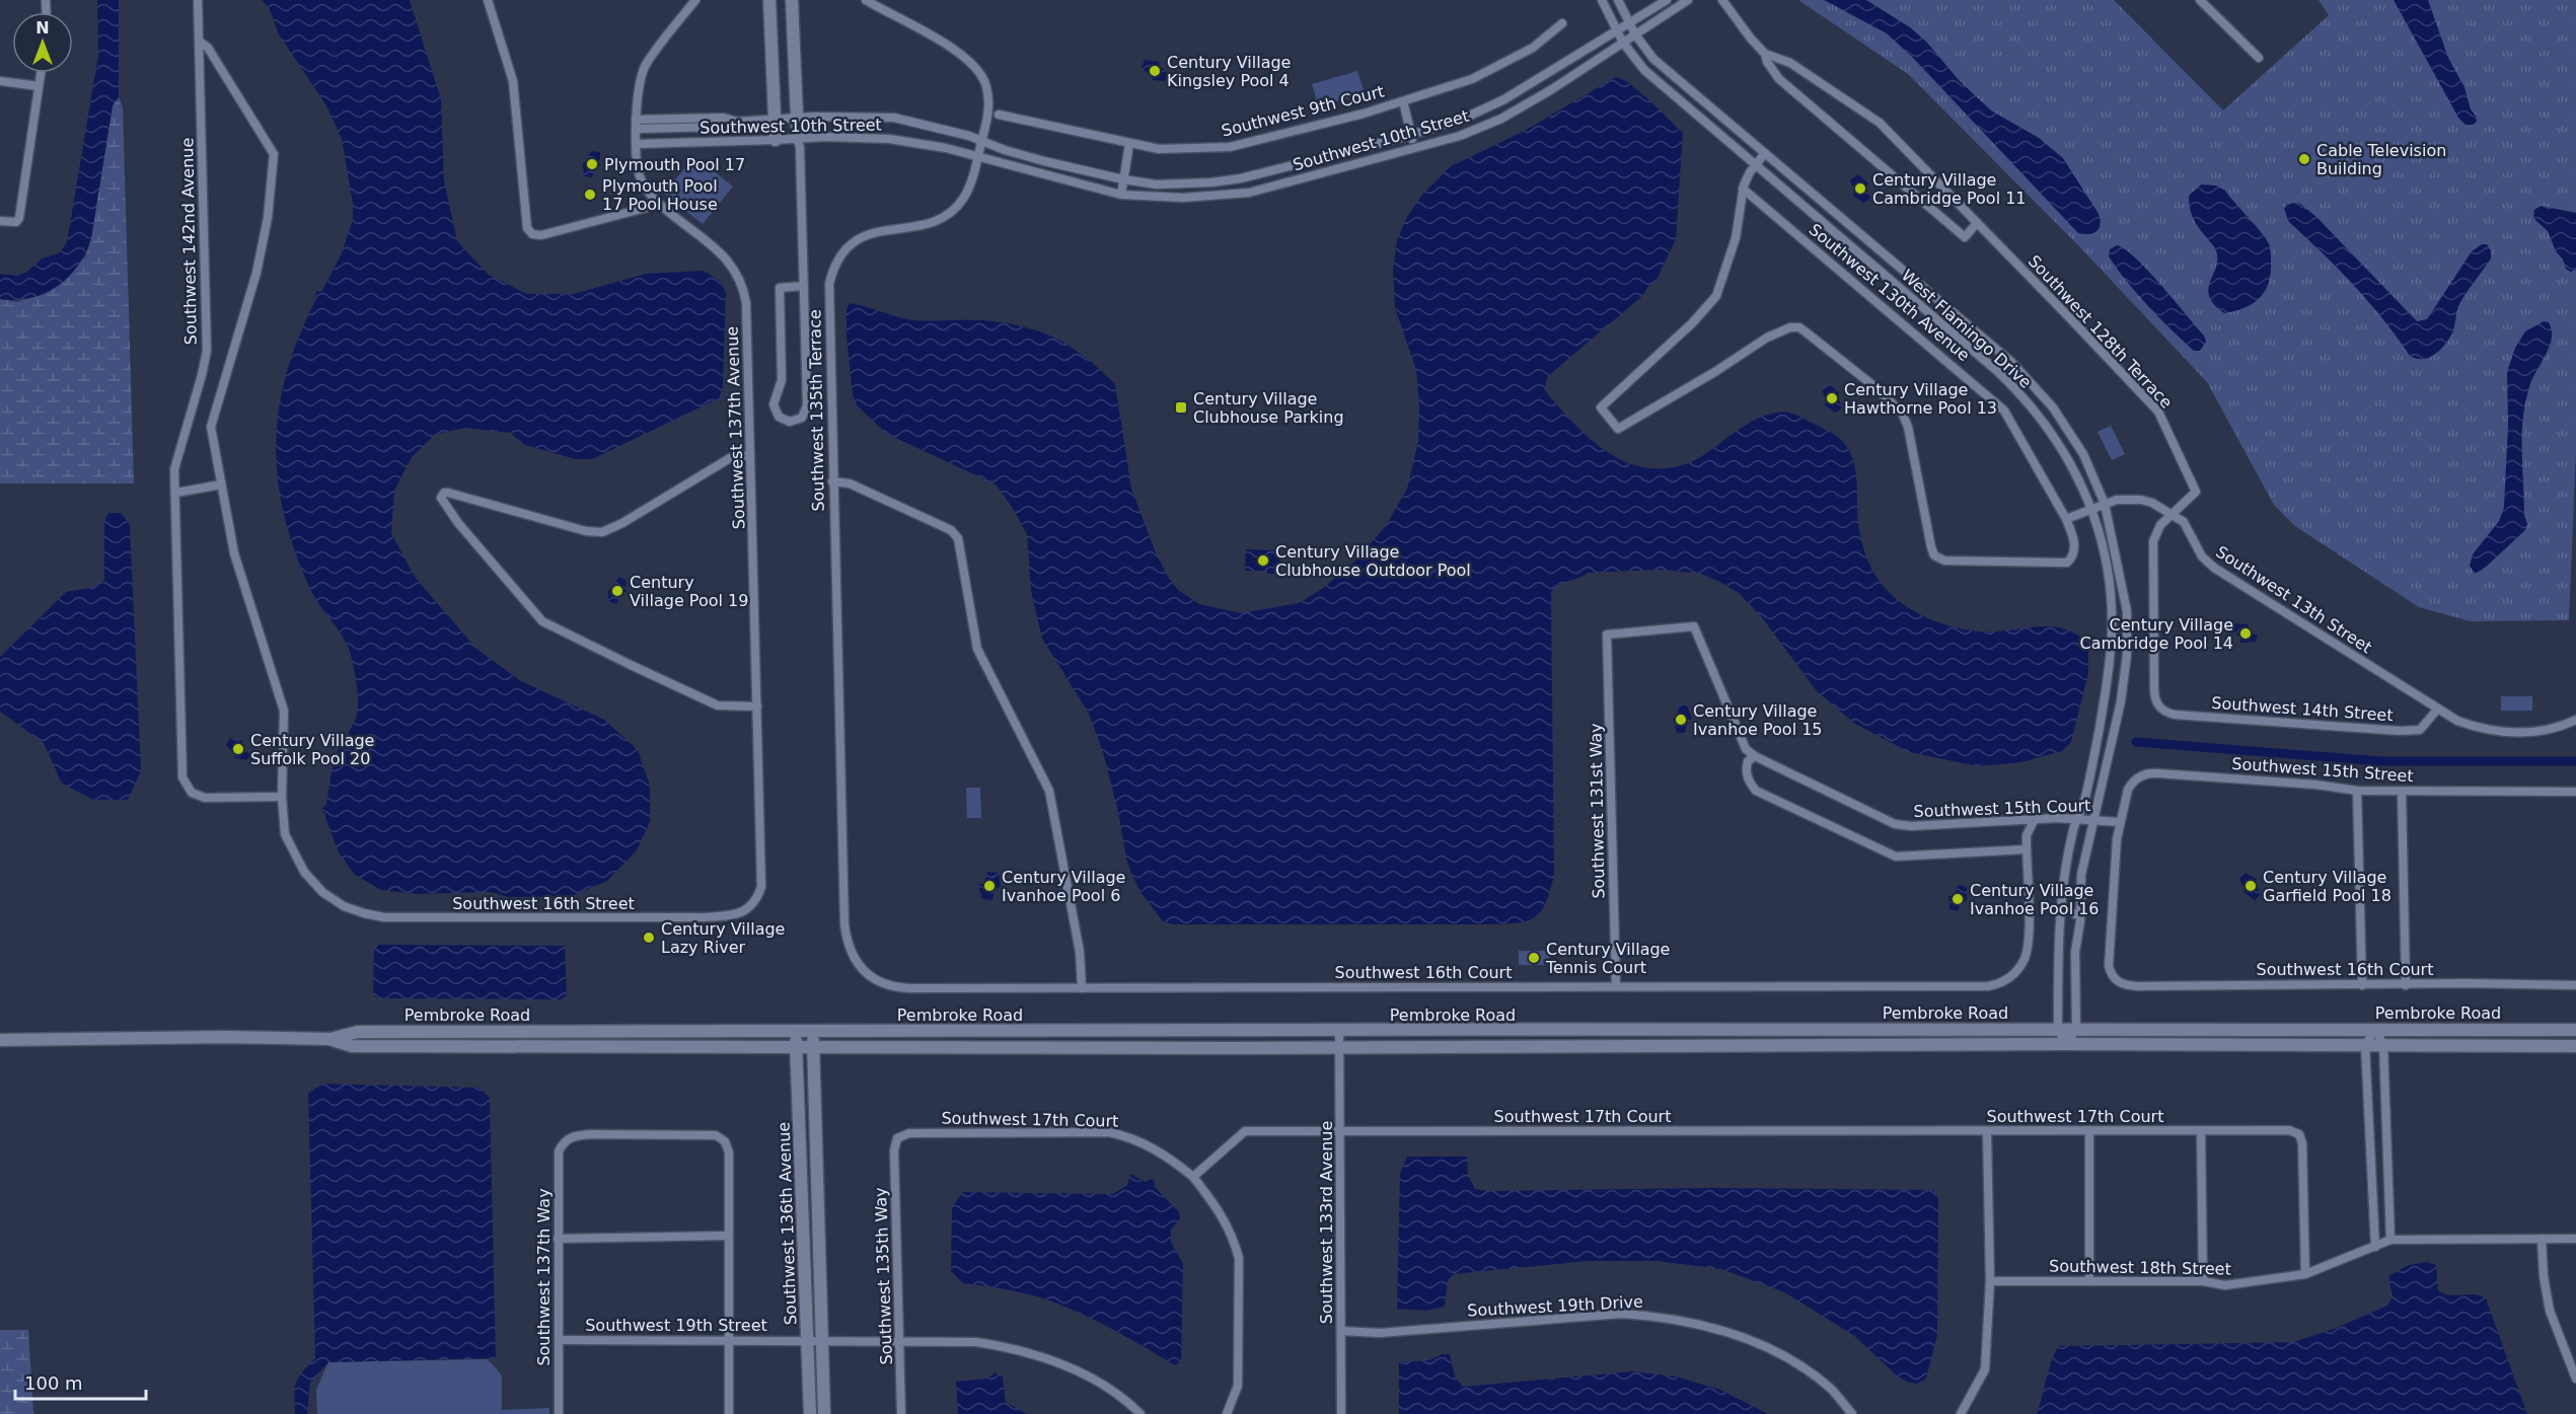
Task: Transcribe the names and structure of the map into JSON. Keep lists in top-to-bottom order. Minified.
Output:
{"streets":{"main road":["Pembroke Road","Southwest 136th Avenue"],"street":["Southwest 9th Court","Southwest 10th Street","Southwest 142nd Avenue","Southwest 130th Avenue","West Flamingo Drive","Southwest 128th Terrace","Southwest 135th Terrace","Southwest 137th Avenue","Southwest 13th Street","Southwest 14th Street","Southwest 15th Street","Southwest 15th Court","Southwest 131st Way","Southwest 16th Street","Southwest 16th Court","Southwest 17th Court","Southwest 133rd Avenue","Southwest 18th Street","Southwest 135th Way","Southwest 137th Way","Southwest 19th Drive","Southwest 19th Street"]},"crossings":[["Southwest 10th Street","West Flamingo Drive"],["Southwest 10th Street","Southwest 135th Terrace"],["Southwest 10th Street","Southwest 137th Avenue"],["Southwest 142nd Avenue","Southwest 16th Street"],["Southwest 130th Avenue","Southwest 13th Street"],["West Flamingo Drive","Southwest 13th Street"],["West Flamingo Drive","Southwest 15th Court"],["West Flamingo Drive","Pembroke Road"],["Southwest 128th Terrace","Southwest 13th Street"],["Southwest 128th Terrace","Southwest 14th Street"],["Southwest 135th Terrace","Southwest 16th Court"],["Southwest 137th Avenue","Southwest 16th Street"],["Southwest 13th Street","Southwest 14th Street"],["Southwest 15th Street","Southwest 15th Court"],["Southwest 15th Street","Southwest 16th Court"],["Southwest 15th Court","Southwest 131st Way"],["Southwest 15th Court","Southwest 16th Court"],["Southwest 131st Way","Southwest 16th Court"],["Pembroke Road","Southwest 133rd Avenue"],["Pembroke Road","Southwest 136th Avenue"],["Southwest 17th Court","Southwest 133rd Avenue"],["Southwest 17th Court","Southwest 18th Street"],["Southwest 17th Court","Southwest 135th Way"],["Southwest 133rd Avenue","Southwest 19th Drive"],["Southwest 136th Avenue","Southwest 19th Street"],["Southwest 135th Way","Southwest 19th Street"],["Southwest 137th Way","Southwest 19th Street"]],"places":{"other":["Century Village Kingsley Pool 4","Cable Television Building","Plymouth Pool 17","Century Village Cambridge Pool 11","Plymouth Pool 17 Pool House","Century Village Hawthorne Pool 13","Century Village Clubhouse Outdoor Pool","Century Village Pool 19","Century Village Cambridge Pool 14","Century Village Ivanhoe Pool 15","Century Village Suffolk Pool 20","Century Village Ivanhoe Pool 6","Century Village Garfield Pool 18","Century Village Ivanhoe Pool 16","Century Village Lazy River","Century Village Tennis Court"],"transit":["Century Village Clubhouse Parking"]},"scale_bar":"100 m","north":"top"}
